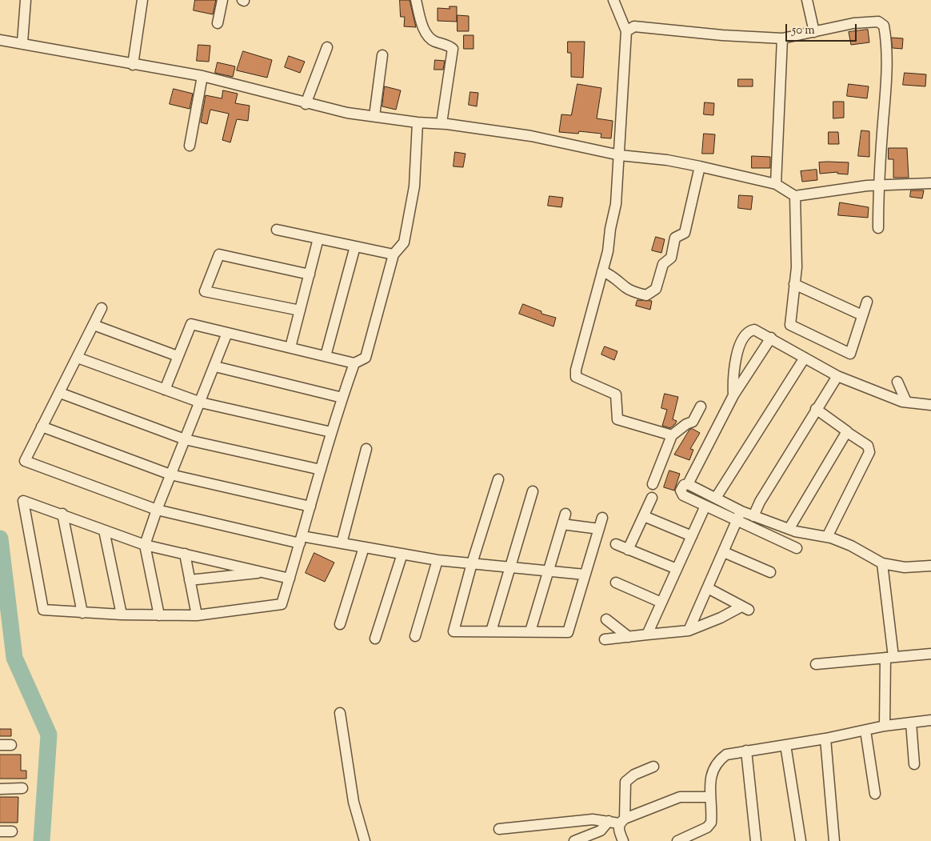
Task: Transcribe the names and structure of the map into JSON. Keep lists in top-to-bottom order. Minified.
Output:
{"scale_bar":"50 m"}
